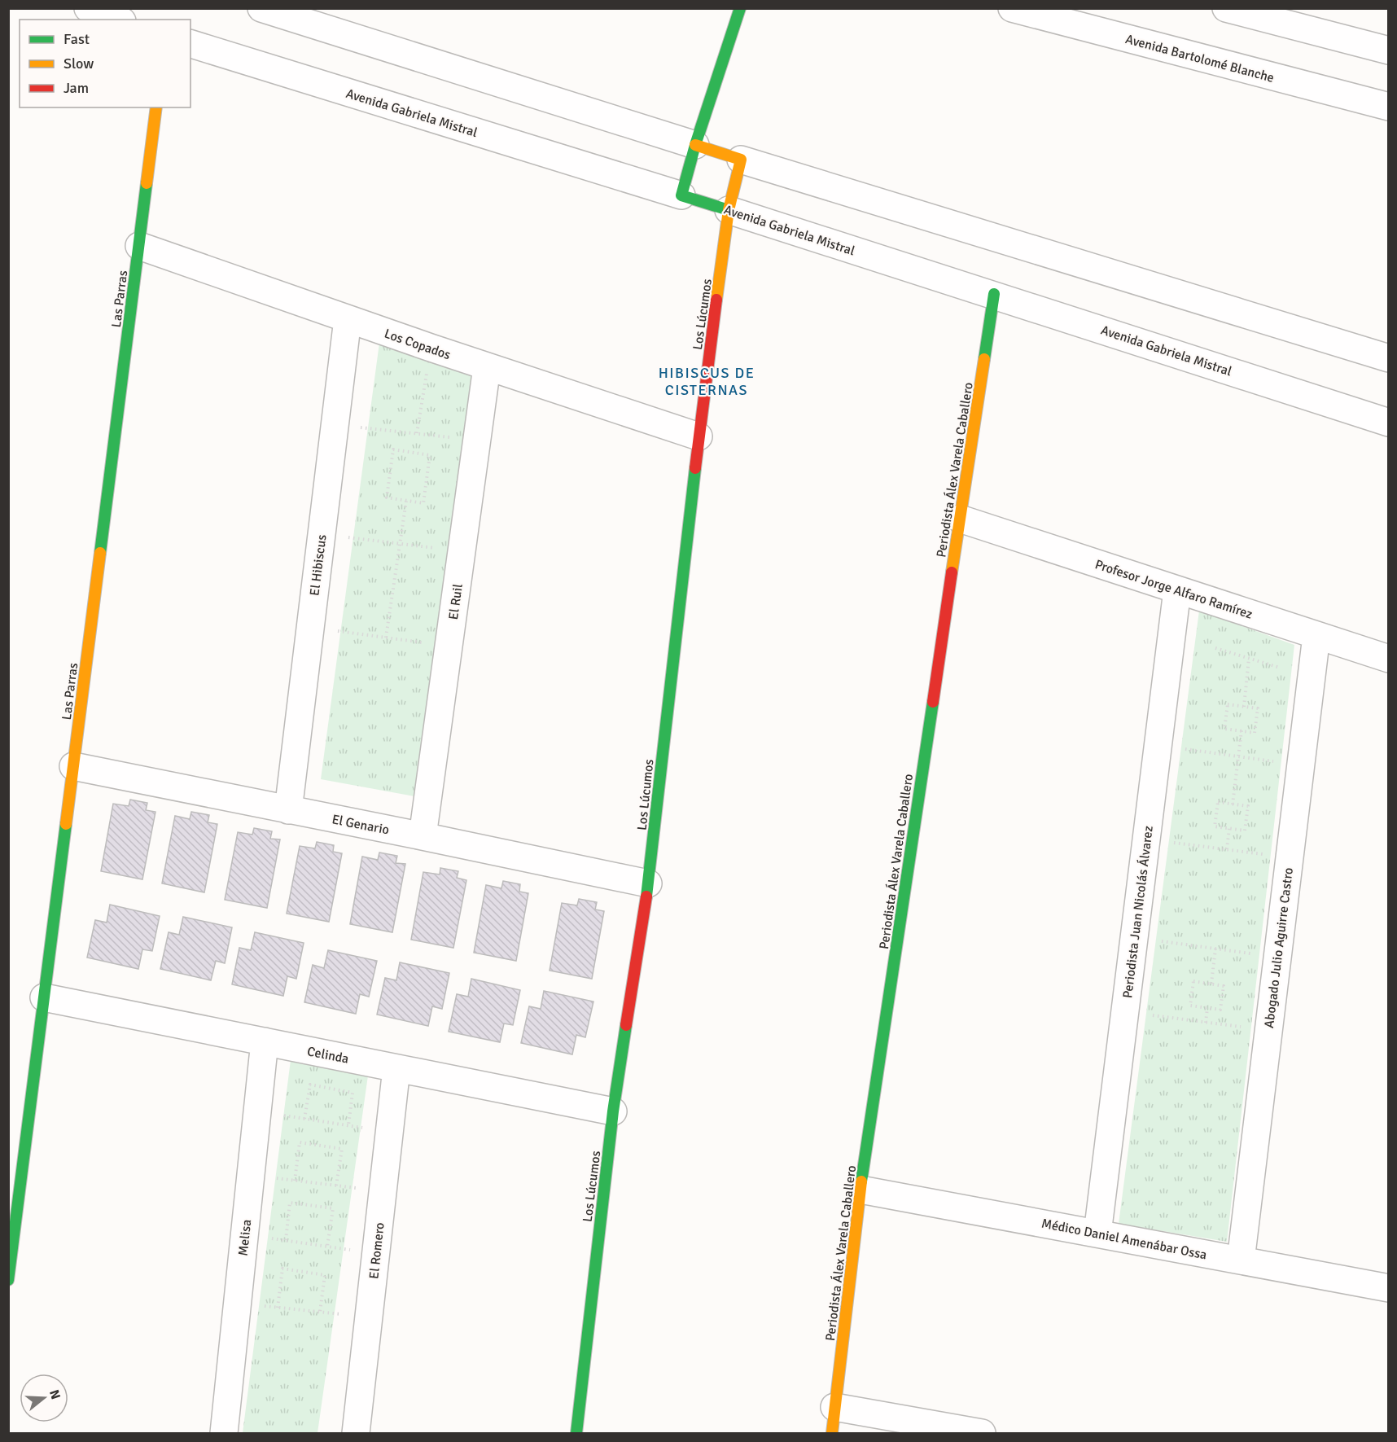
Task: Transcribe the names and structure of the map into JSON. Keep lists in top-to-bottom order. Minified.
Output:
{"streets":{"street":["Avenida Bartolomé Blanche","Avenida Gabriela Mistral","Las Parras","Los Lúcumos","Los Copados","Periodista Álex Varela Caballero","El Hibiscus","Profesor Jorge Alfaro Ramírez","El Ruil","El Genario","Periodista Juan Nicolás Álvarez","Abogado Julio Aguirre Castro","Celinda","Melisa","Médico Daniel Amenábar Ossa","El Romero"]},"crossings":[["Avenida Gabriela Mistral","Los Lúcumos"],["Avenida Gabriela Mistral","Periodista Álex Varela Caballero"],["Las Parras","Los Copados"],["Las Parras","El Genario"],["Las Parras","Celinda"],["Los Lúcumos","Los Copados"],["Los Lúcumos","El Genario"],["Los Lúcumos","Celinda"],["Los Copados","El Hibiscus"],["Los Copados","El Ruil"],["Periodista Álex Varela Caballero","Profesor Jorge Alfaro Ramírez"],["Periodista Álex Varela Caballero","Médico Daniel Amenábar Ossa"],["El Hibiscus","El Genario"],["Profesor Jorge Alfaro Ramírez","Periodista Juan Nicolás Álvarez"],["Profesor Jorge Alfaro Ramírez","Abogado Julio Aguirre Castro"],["El Ruil","El Genario"],["Periodista Juan Nicolás Álvarez","Médico Daniel Amenábar Ossa"],["Abogado Julio Aguirre Castro","Médico Daniel Amenábar Ossa"],["Celinda","Melisa"],["Celinda","El Romero"]],"districts":["HIBISCUS DE CISTERNAS"],"legend":["Fast","Slow","Jam"],"north":"right"}
